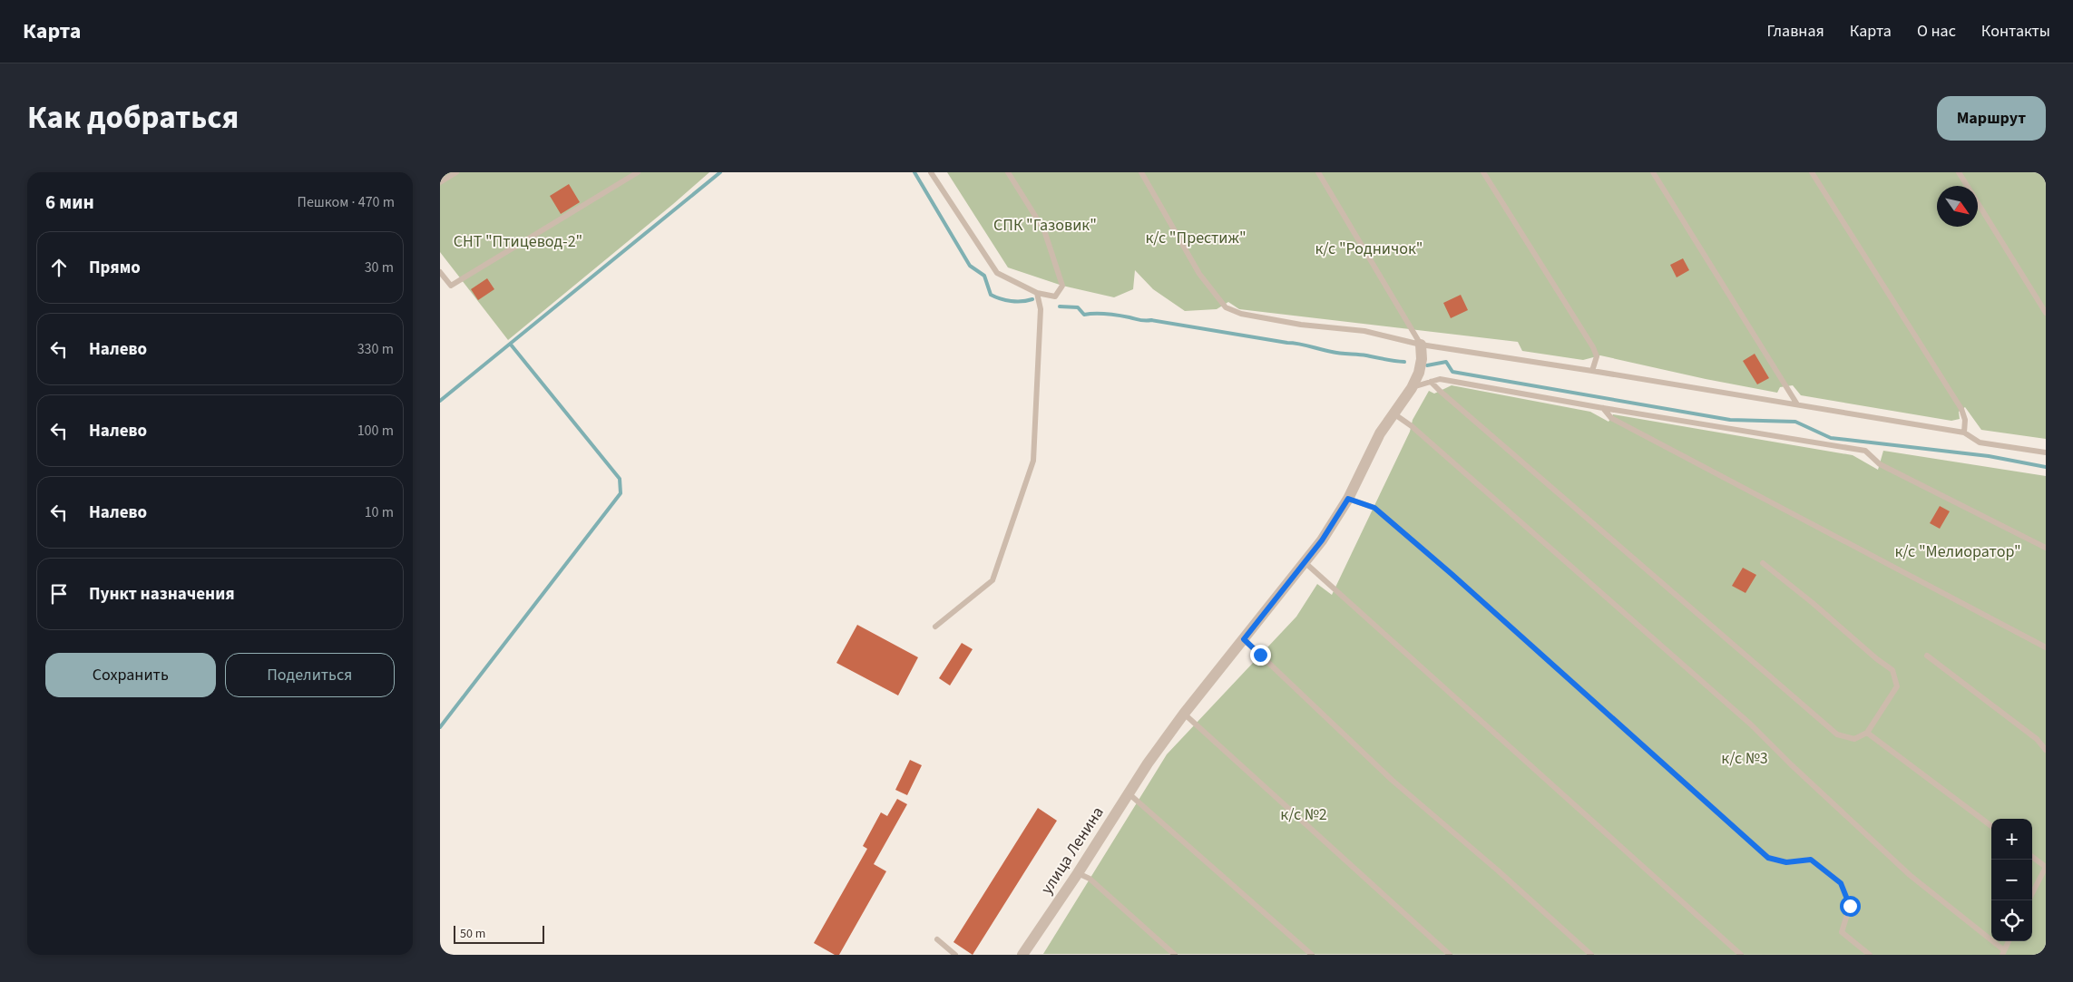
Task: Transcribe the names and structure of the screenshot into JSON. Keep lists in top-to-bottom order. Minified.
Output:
{"streets":{"street":["улица Ленина"]},"parks":["СПК \"Газовик\"","к/с \"Престиж\"","СНТ \"Птицевод-2\"","к/с \"Родничок\"","к/с \"Мелиоратор\"","к/с №3","к/с №2"],"scale_bar":"50 m","north":"bottom right","page":{"header":"Карта","nav":["Главная","Карта","О нас","Контакты"],"title":"Как добраться","buttons":["Маршрут",["Сохранить","Поделиться"]],"heading":["6 мин","Пешком · 470 m"],"list":[["Прямо","30 m"],["Налево","330 m"],["Налево","100 m"],["Налево","10 m"],"Пункт назначения"],"map_buttons":["+","−"],"scale":"50 m"}}
